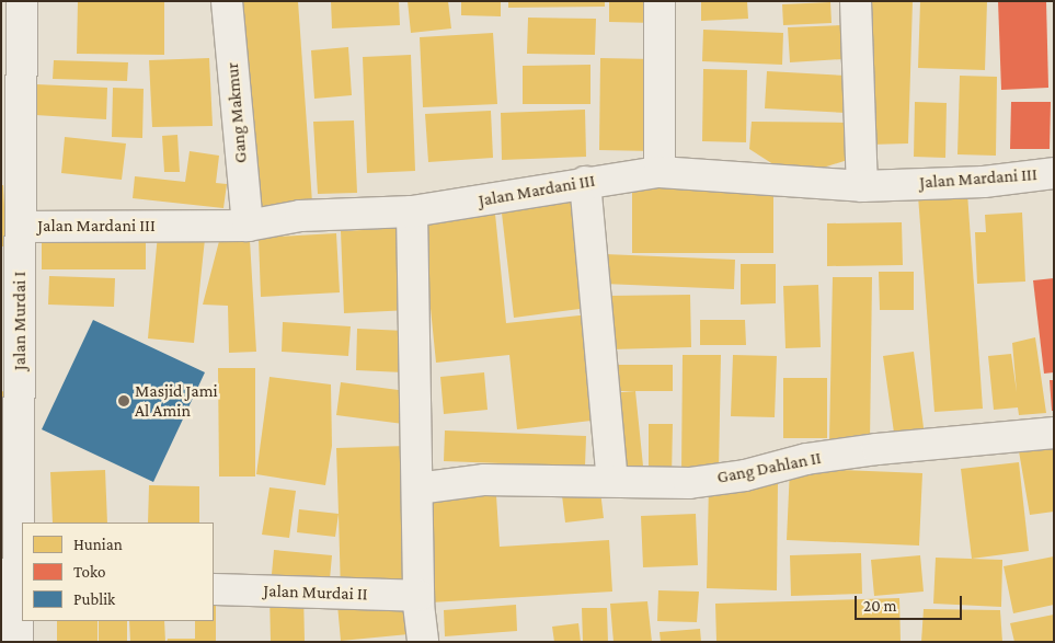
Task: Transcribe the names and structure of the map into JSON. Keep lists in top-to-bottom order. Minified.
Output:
{"streets":{"street":["Gang Makmur","Jalan Mardani III","Jalan Murdai I","Gang Dahlan II","Jalan Murdai II"]},"crossings":[["Gang Makmur","Jalan Mardani III"],["Jalan Mardani III","Jalan Murdai I"]],"places":["Masjid Jami Al Amin"],"legend":["Hunian","Toko","Publik"],"scale_bar":"20 m"}
